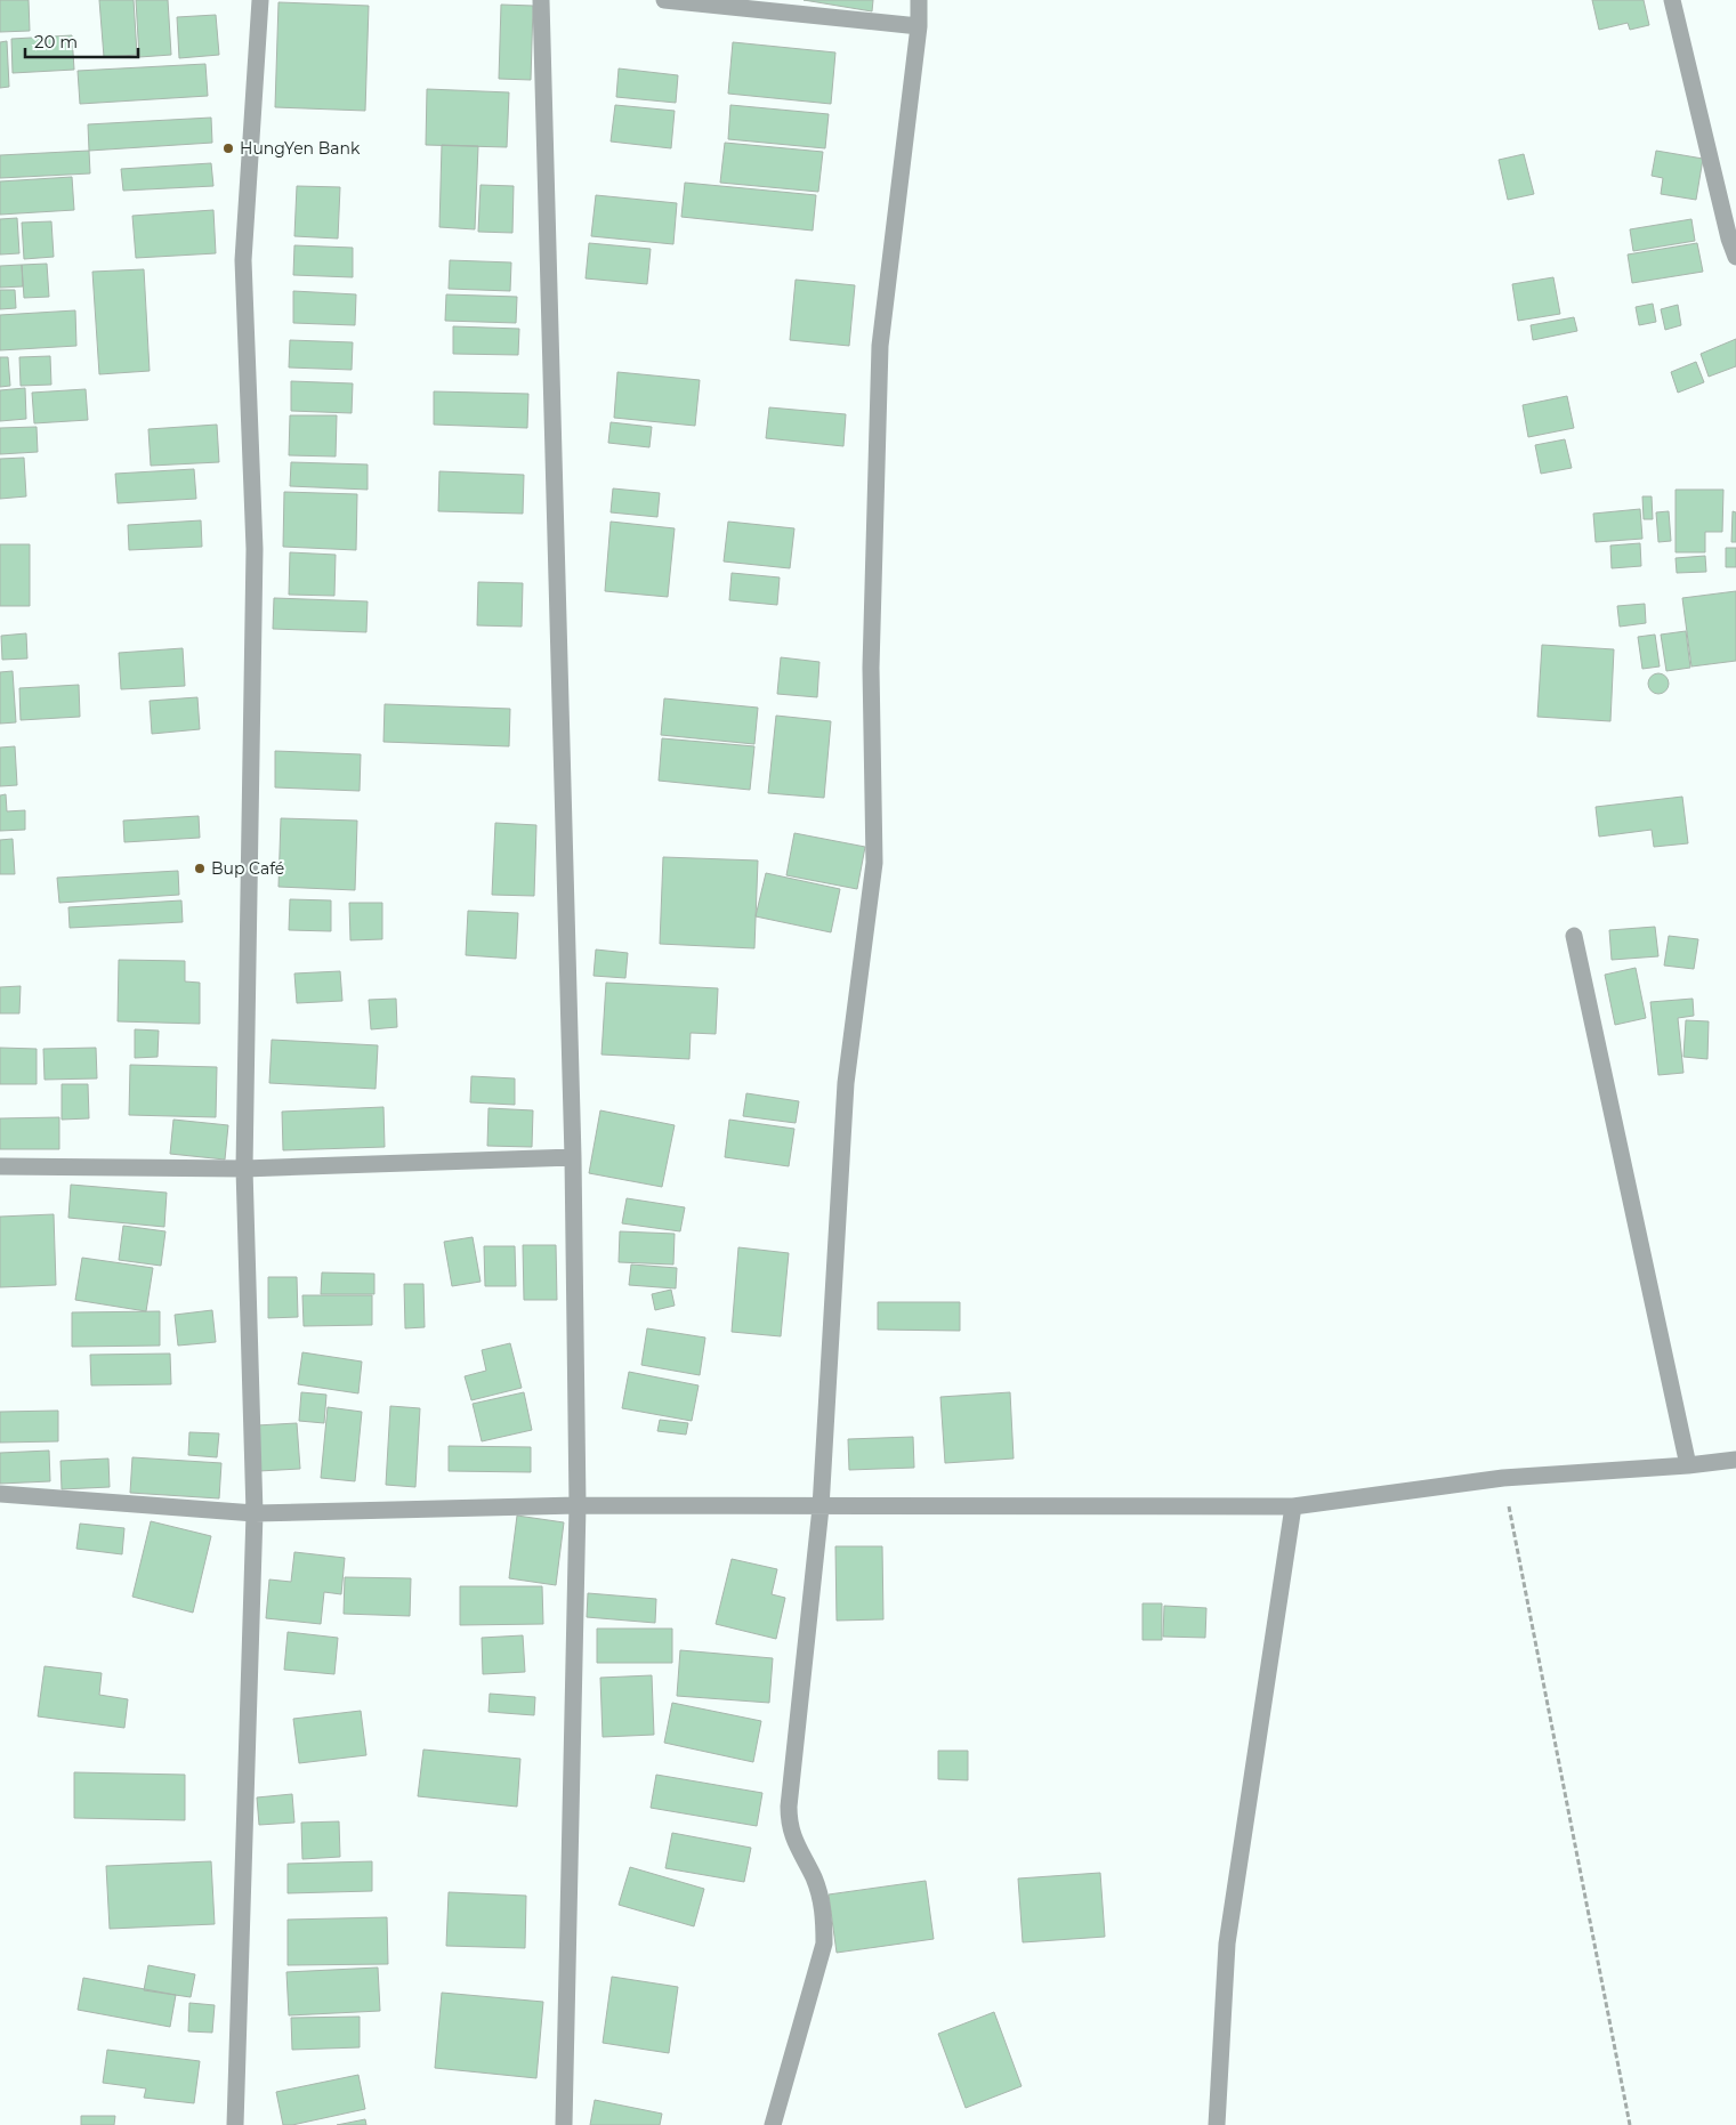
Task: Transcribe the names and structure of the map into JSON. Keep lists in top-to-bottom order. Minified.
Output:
{"places":["HungYen Bank","Bup Café"],"scale_bar":"20 m"}
